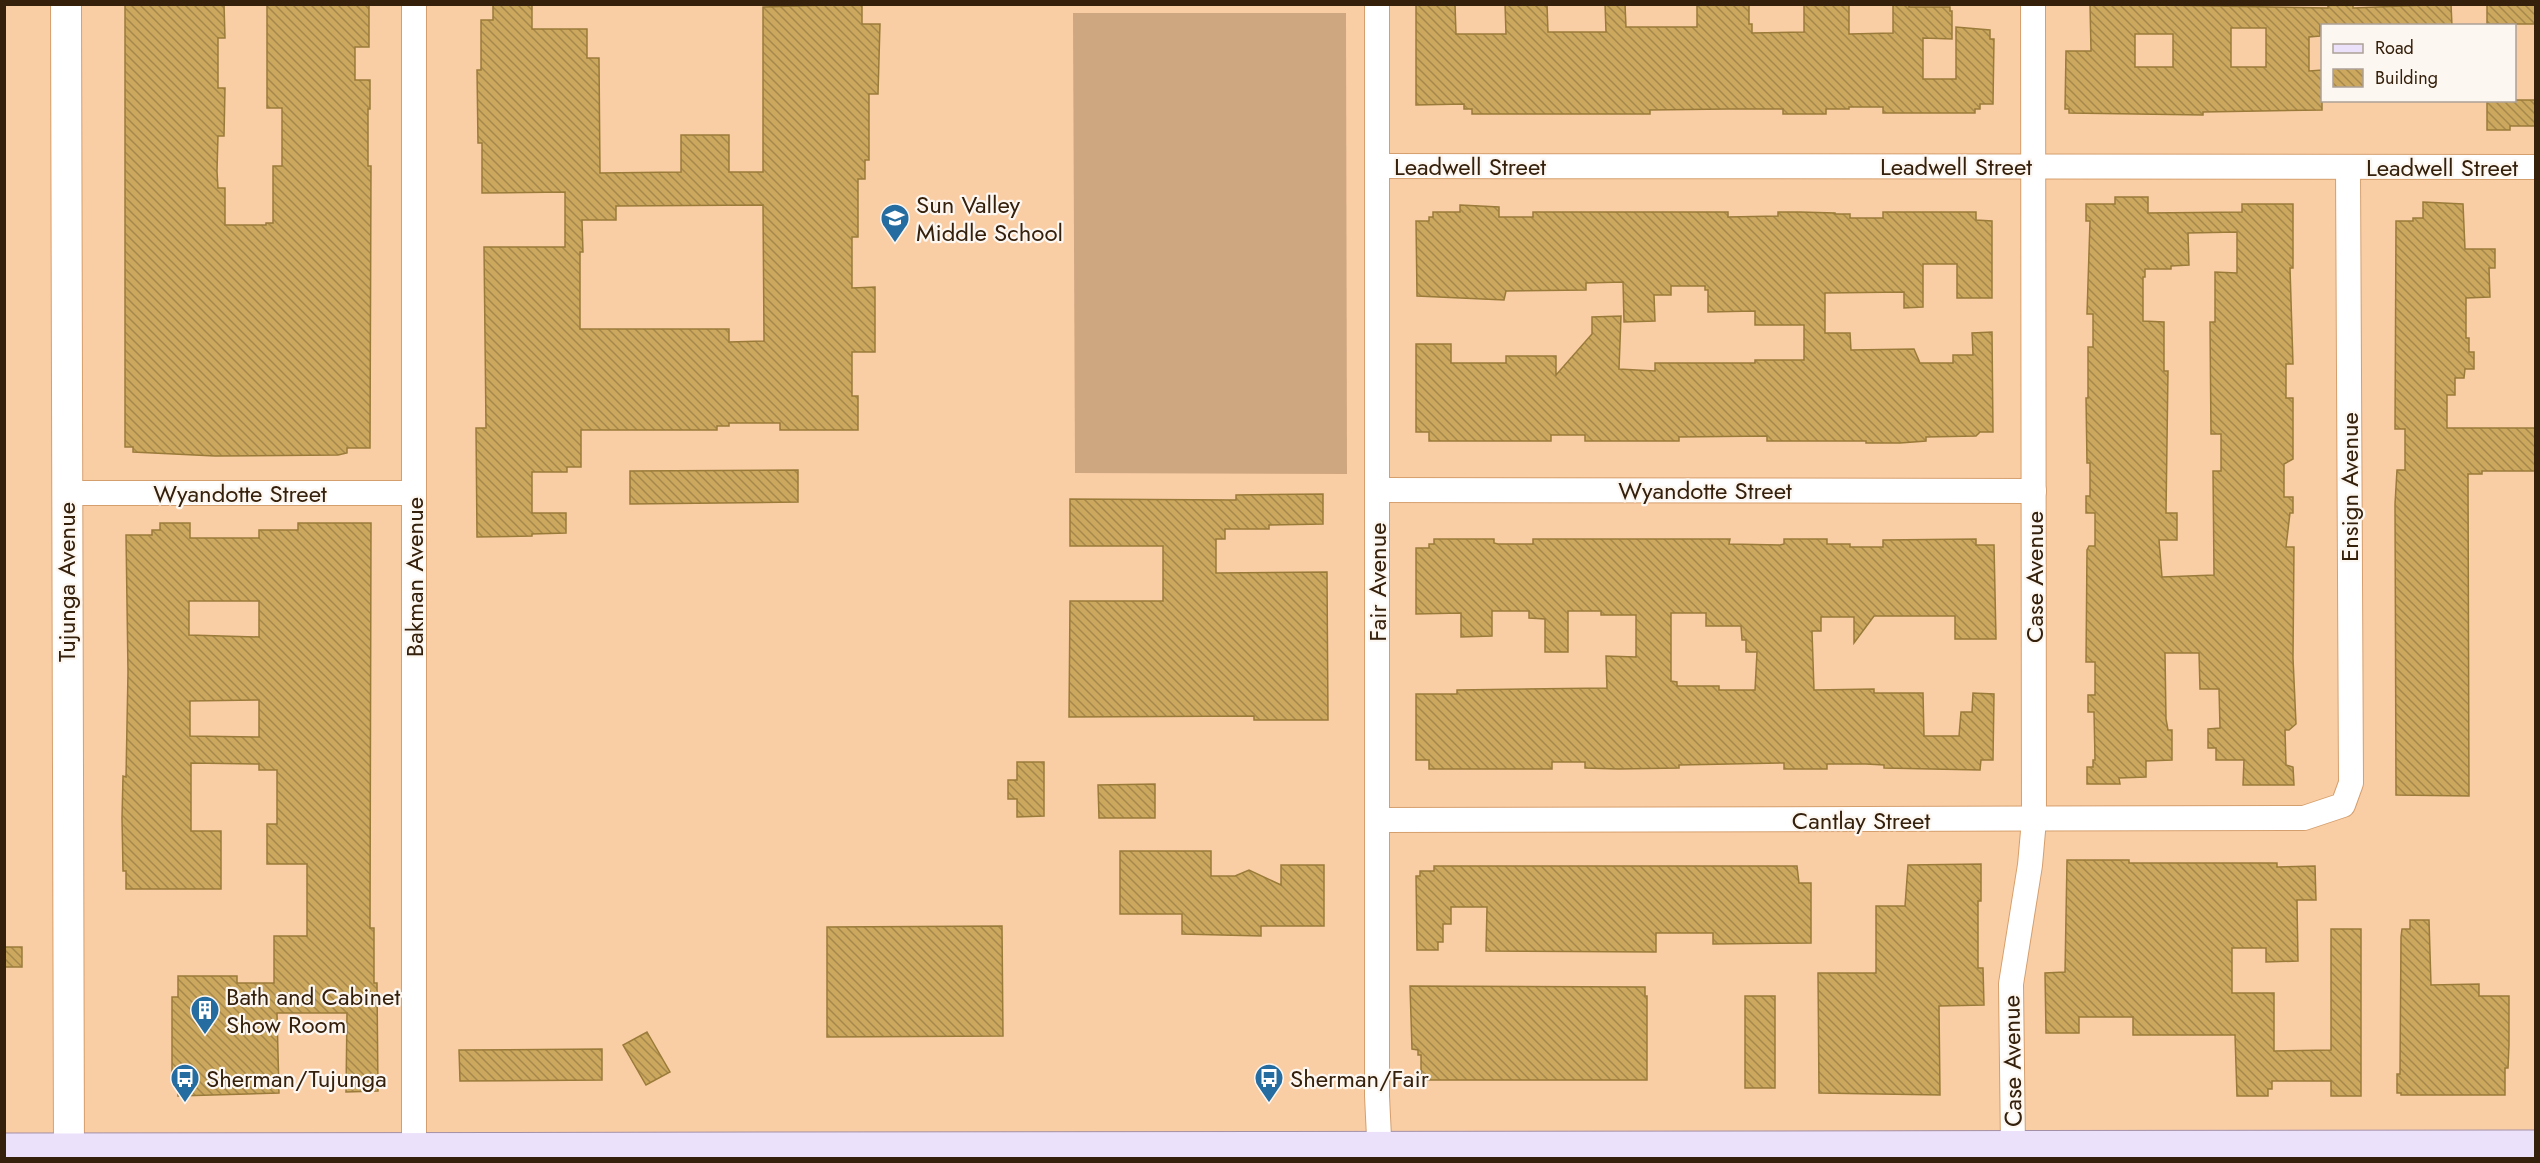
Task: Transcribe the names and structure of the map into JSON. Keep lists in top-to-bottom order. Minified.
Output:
{"streets":{"street":["Leadwell Street","Ensign Avenue","Wyandotte Street","Bakman Avenue","Case Avenue","Tujunga Avenue","Fair Avenue","Cantlay Street"]},"crossings":[["Leadwell Street","Ensign Avenue"],["Leadwell Street","Case Avenue"],["Leadwell Street","Fair Avenue"],["Ensign Avenue","Cantlay Street"],["Wyandotte Street","Bakman Avenue"],["Wyandotte Street","Case Avenue"],["Wyandotte Street","Tujunga Avenue"],["Wyandotte Street","Fair Avenue"],["Case Avenue","Cantlay Street"],["Fair Avenue","Cantlay Street"]],"places":{"school or university":["Sun Valley Middle School"],"building":["Bath and Cabinet Show Room"],"bus stop":["Sherman/Tujunga","Sherman/Fair"]},"legend":["Road","Building"]}
